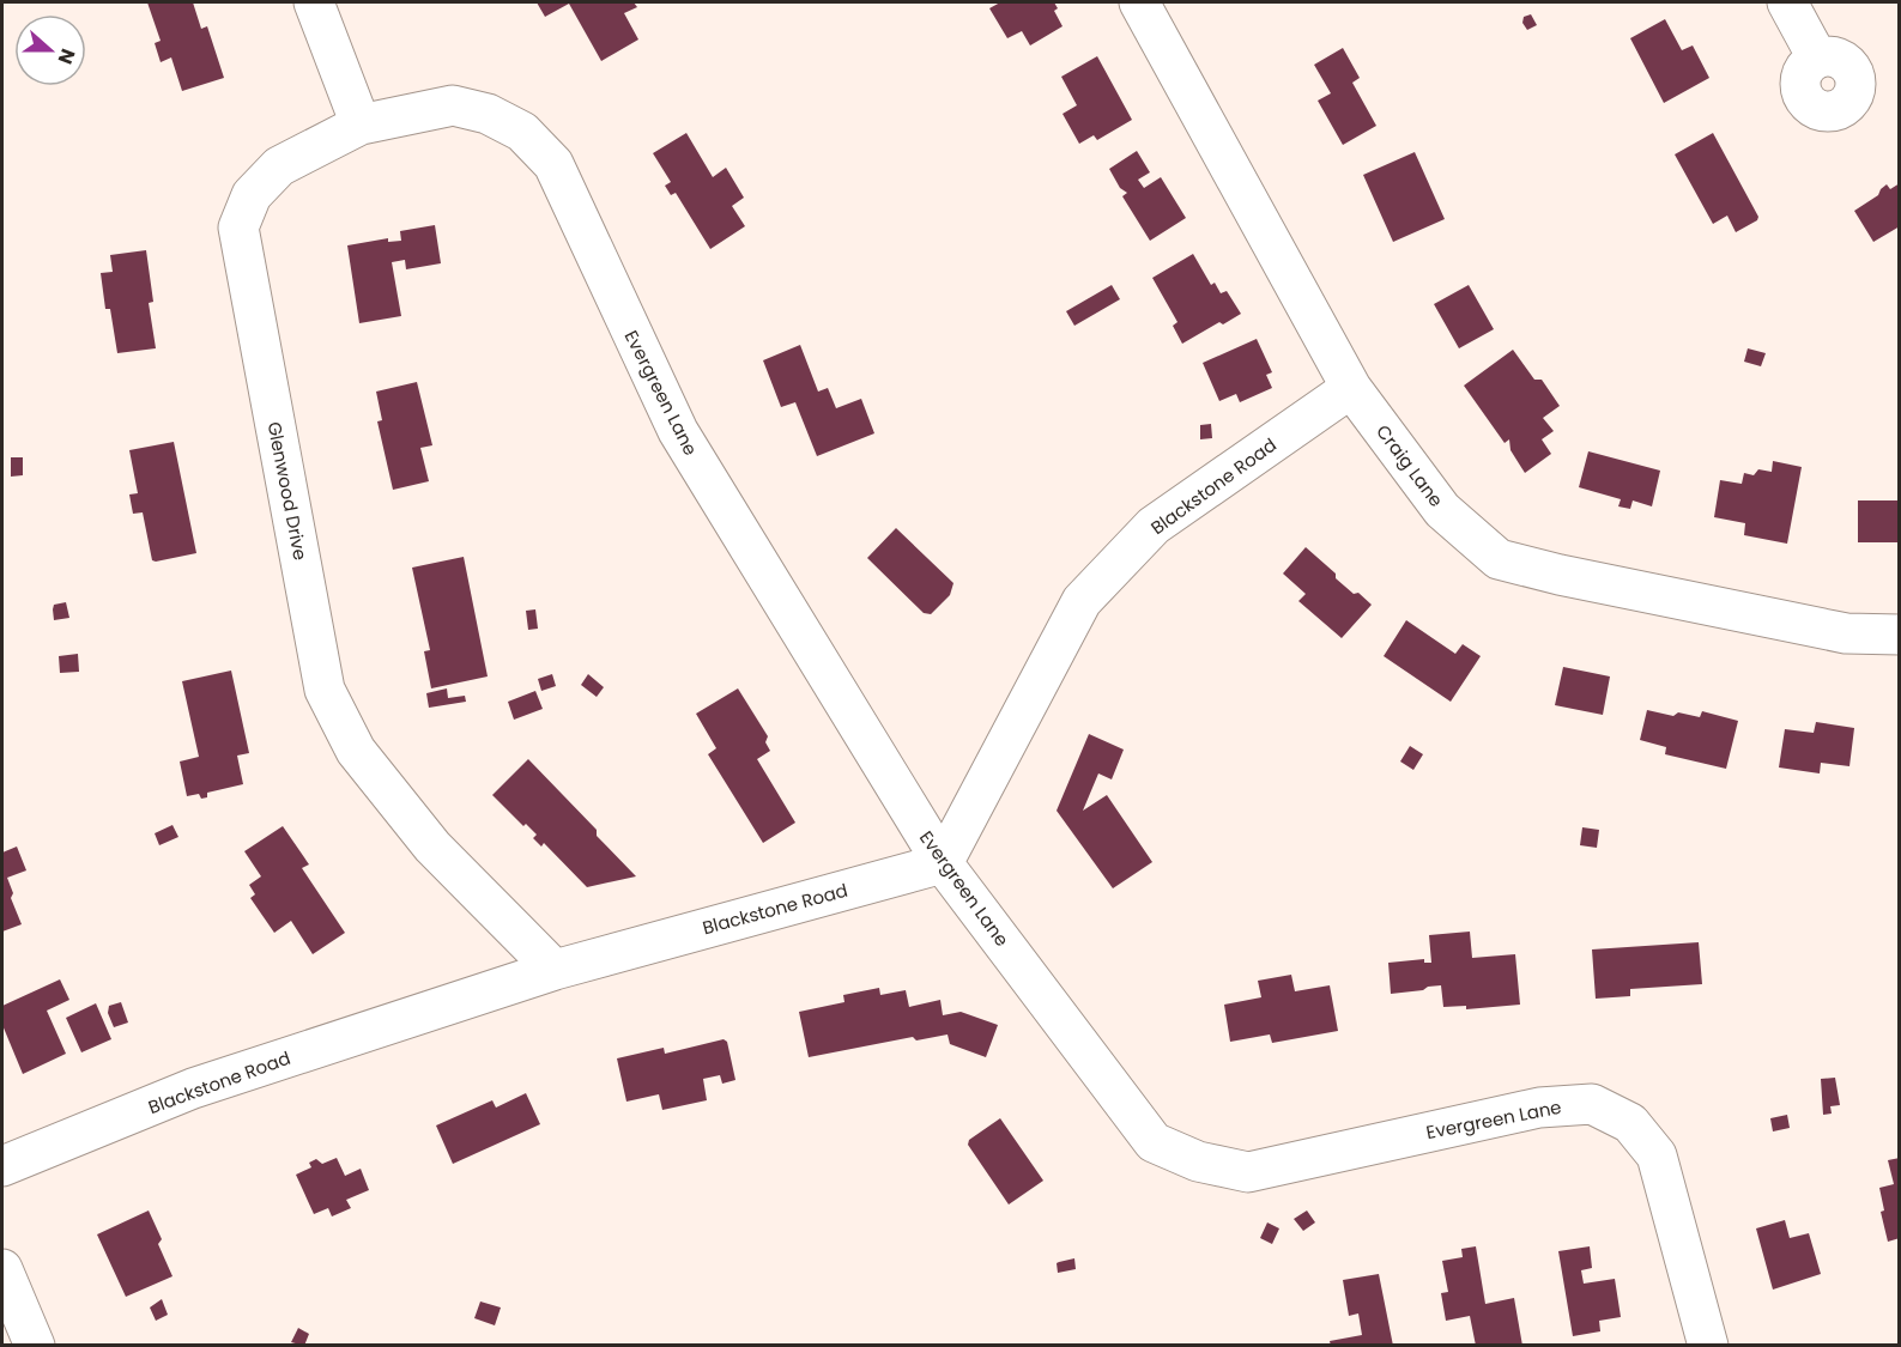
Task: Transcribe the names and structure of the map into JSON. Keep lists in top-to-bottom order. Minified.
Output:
{"streets":{"street":["Evergreen Lane","Craig Lane","Blackstone Road","Glenwood Drive"]},"crossings":[["Evergreen Lane","Blackstone Road"],["Evergreen Lane","Glenwood Drive"],["Craig Lane","Blackstone Road"],["Blackstone Road","Glenwood Drive"]],"north":"right"}
